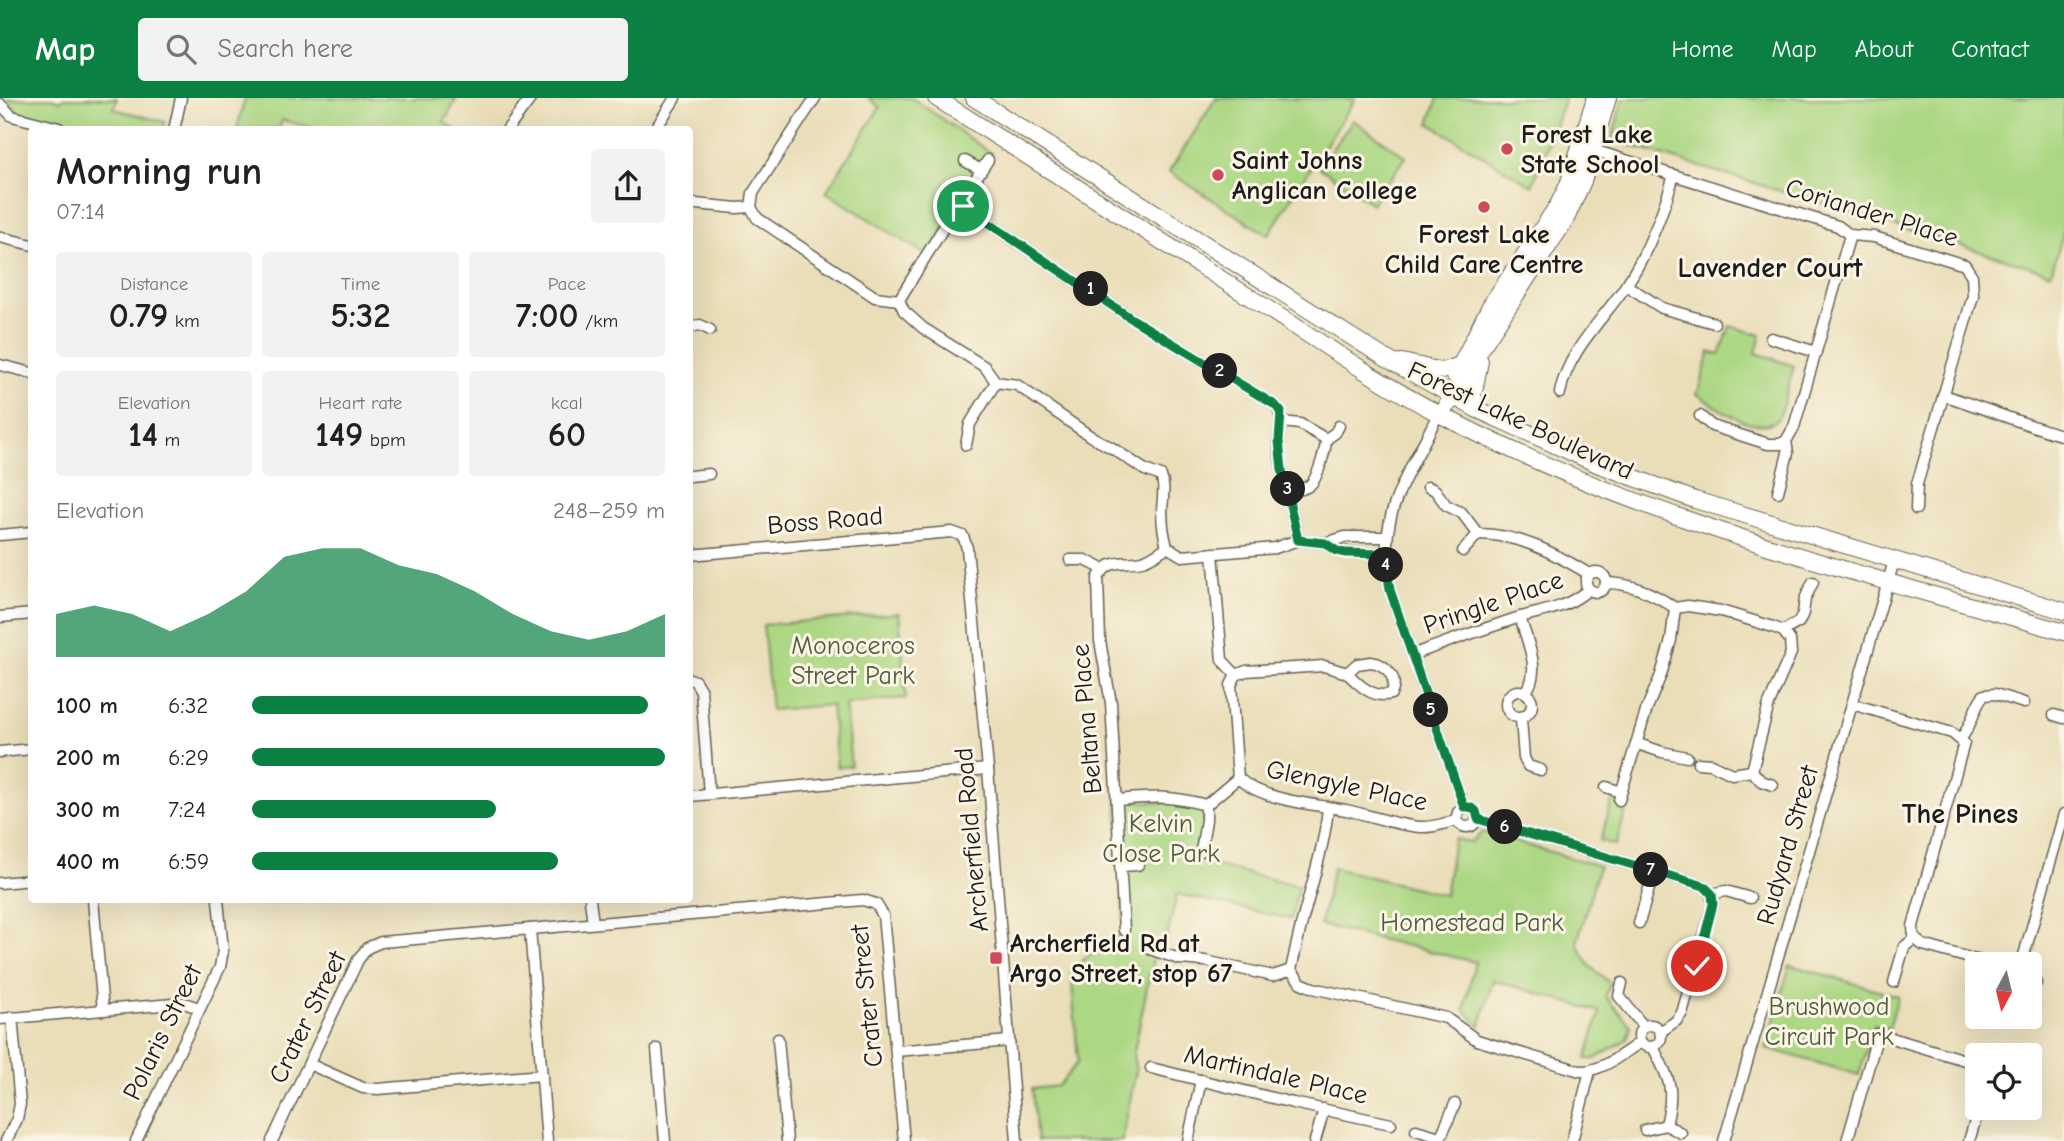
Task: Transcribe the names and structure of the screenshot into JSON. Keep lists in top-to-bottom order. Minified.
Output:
{"streets":{"main road":["Forest Lake Boulevard"],"street":["Coriander Place","Boss Road","Pringle Place","Beltana Place","Glengyle Place","Archerfield Road","Rudyard Street","Crater Street","Polaris Street","Martindale Place"]},"crossings":[["Forest Lake Boulevard","Rudyard Street"],["Boss Road","Archerfield Road"]],"districts":["Lavender Court","The Pines"],"parks":["Monoceros Street Park","Kelvin Close Park","Homestead Park","Brushwood Circuit Park"],"places":{"other":["Forest Lake State School","Saint Johns Anglican College","Forest Lake Child Care Centre"],"transit":["Archerfield Rd at Argo Street, stop 67"]},"north":"bottom","page":{"header":"Map","search":"Search here","nav":["Home","Map","About","Contact"],"heading":["Morning run","07:14"],"stats":[["Distance","0.79 km"],["Time","5:32"],["Pace","7:00 /km"],["Elevation","14 m"],["Heart rate","149 bpm"],["kcal","60"]],"pins":["1","2","3","4","5","6","7"],"chart":["Elevation","248–259 m"],"list":[{"name":"100 m","note":"6:32"},{"name":"200 m","note":"6:29"},{"name":"300 m","note":"7:24"},{"name":"400 m","note":"6:59"}]}}
